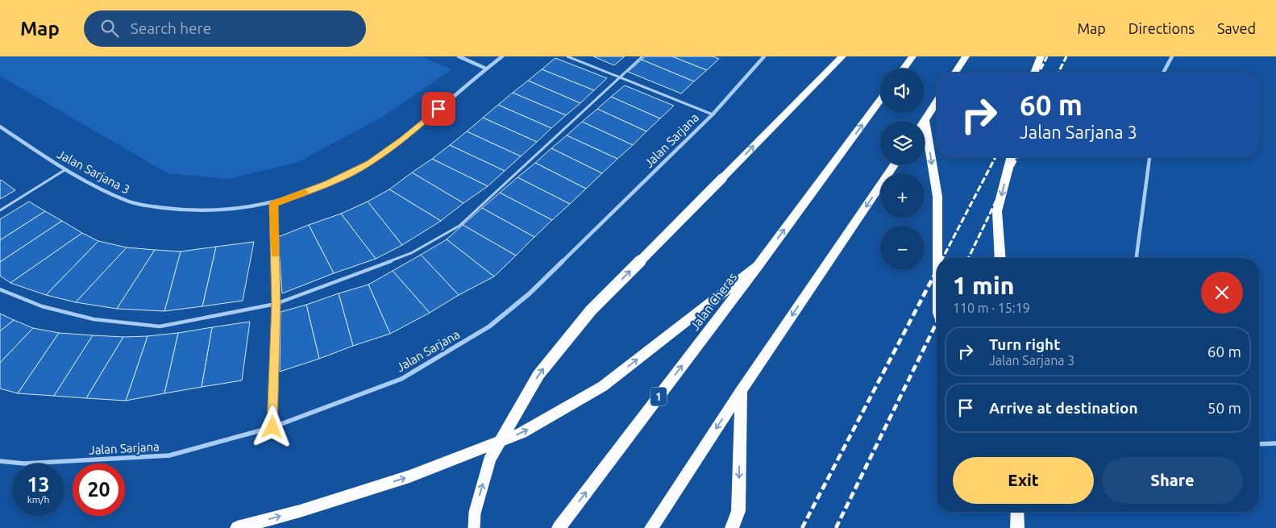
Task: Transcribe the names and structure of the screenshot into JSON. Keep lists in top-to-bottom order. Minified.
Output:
{"streets":{"highway":["Jalan Cheras","1"],"street":["Jalan Sarjana","Jalan Sarjana 3"]},"page":{"header":"Map","search":"Search here","nav":["Map","Directions","Saved"],"map_buttons":["+","−"],"turn":["60 m","Jalan Sarjana 3"],"heading":["1 min","110 m · 15:19"],"list":[{"name":"Turn right","note":"Jalan Sarjana 3","value":"60 m"},{"name":"Arrive at destination","value":"50 m"}],"buttons":["Exit","Share"],"speed":"13 km/h","limit":"20"}}
